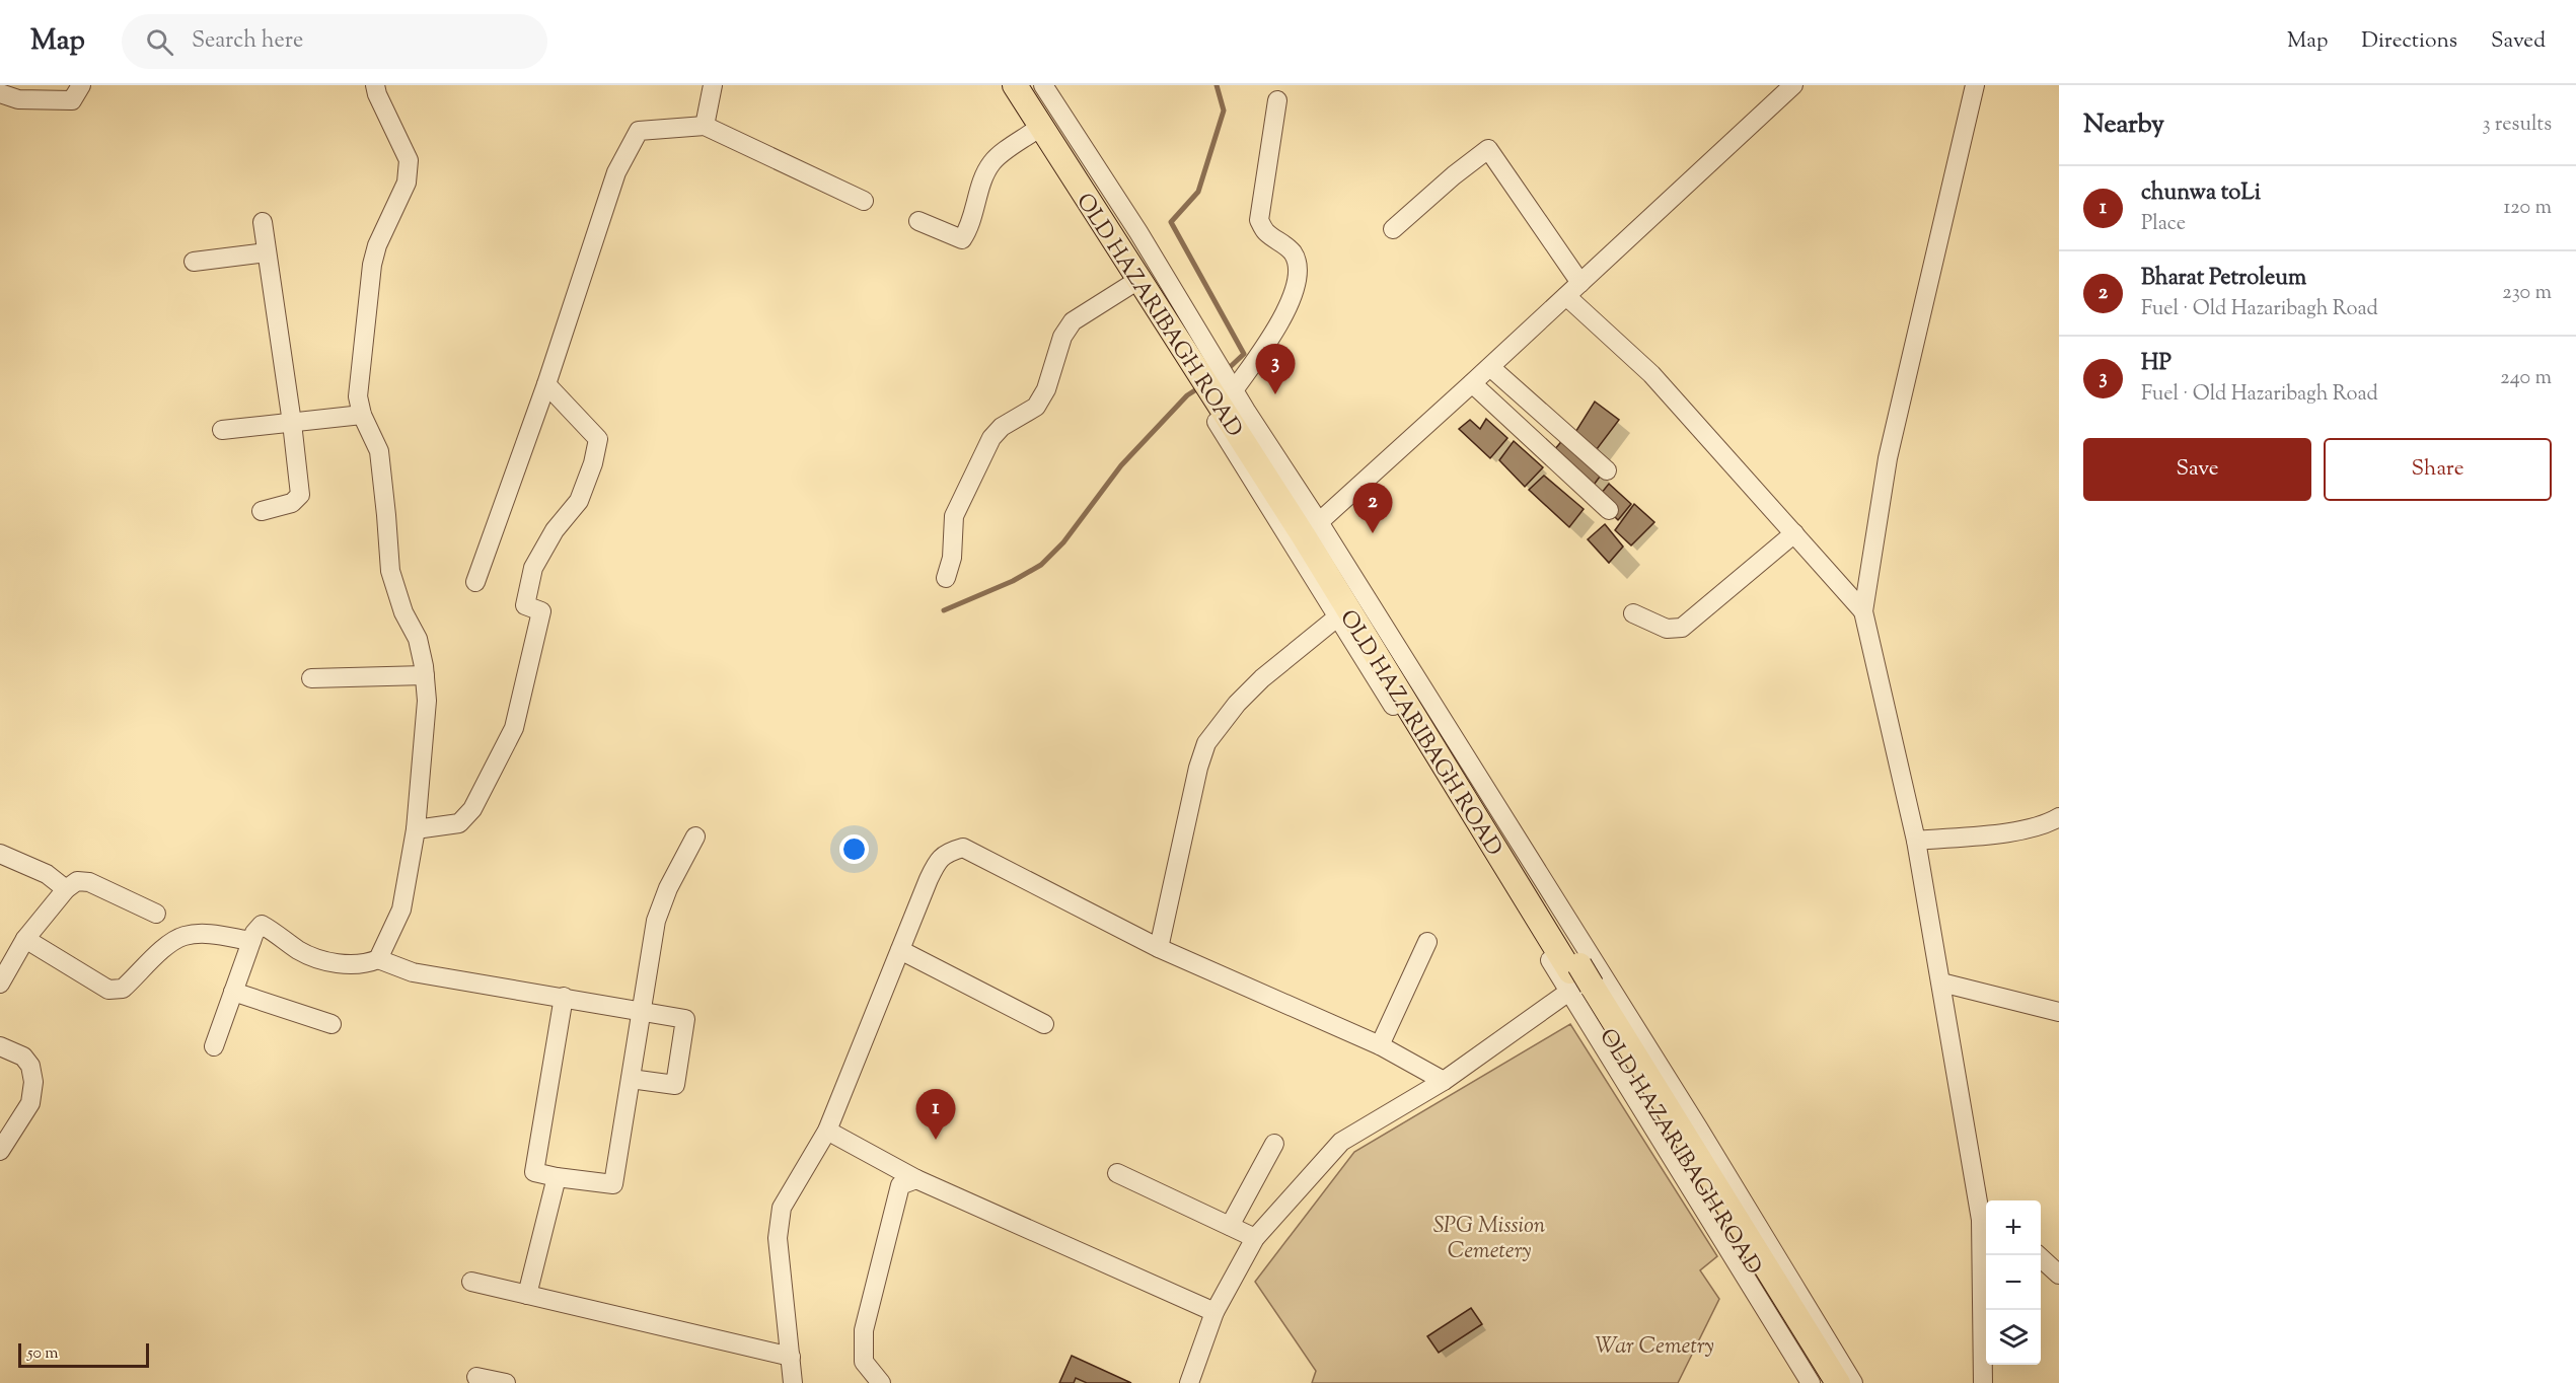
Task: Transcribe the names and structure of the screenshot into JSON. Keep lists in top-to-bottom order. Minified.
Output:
{"streets":{"main road":["OLD HAZARIBAGH ROAD"]},"parks":["SPG Mission Cemetery","War Cemetry"],"scale_bar":"50 m","page":{"header":"Map","search":"Search here","nav":["Map","Directions","Saved"],"heading":["Nearby","3 results"],"list":[{"mark":"1","name":"chunwa toLi","note":"Place","value":"120 m"},{"mark":"2","name":"Bharat Petroleum","note":"Fuel · Old Hazaribagh Road","value":"230 m"},{"mark":"3","name":"HP","note":"Fuel · Old Hazaribagh Road","value":"240 m"}],"pins":["3","2","1"],"buttons":["Save","Share"],"map_buttons":["+","−"],"scale":"50 m"}}
